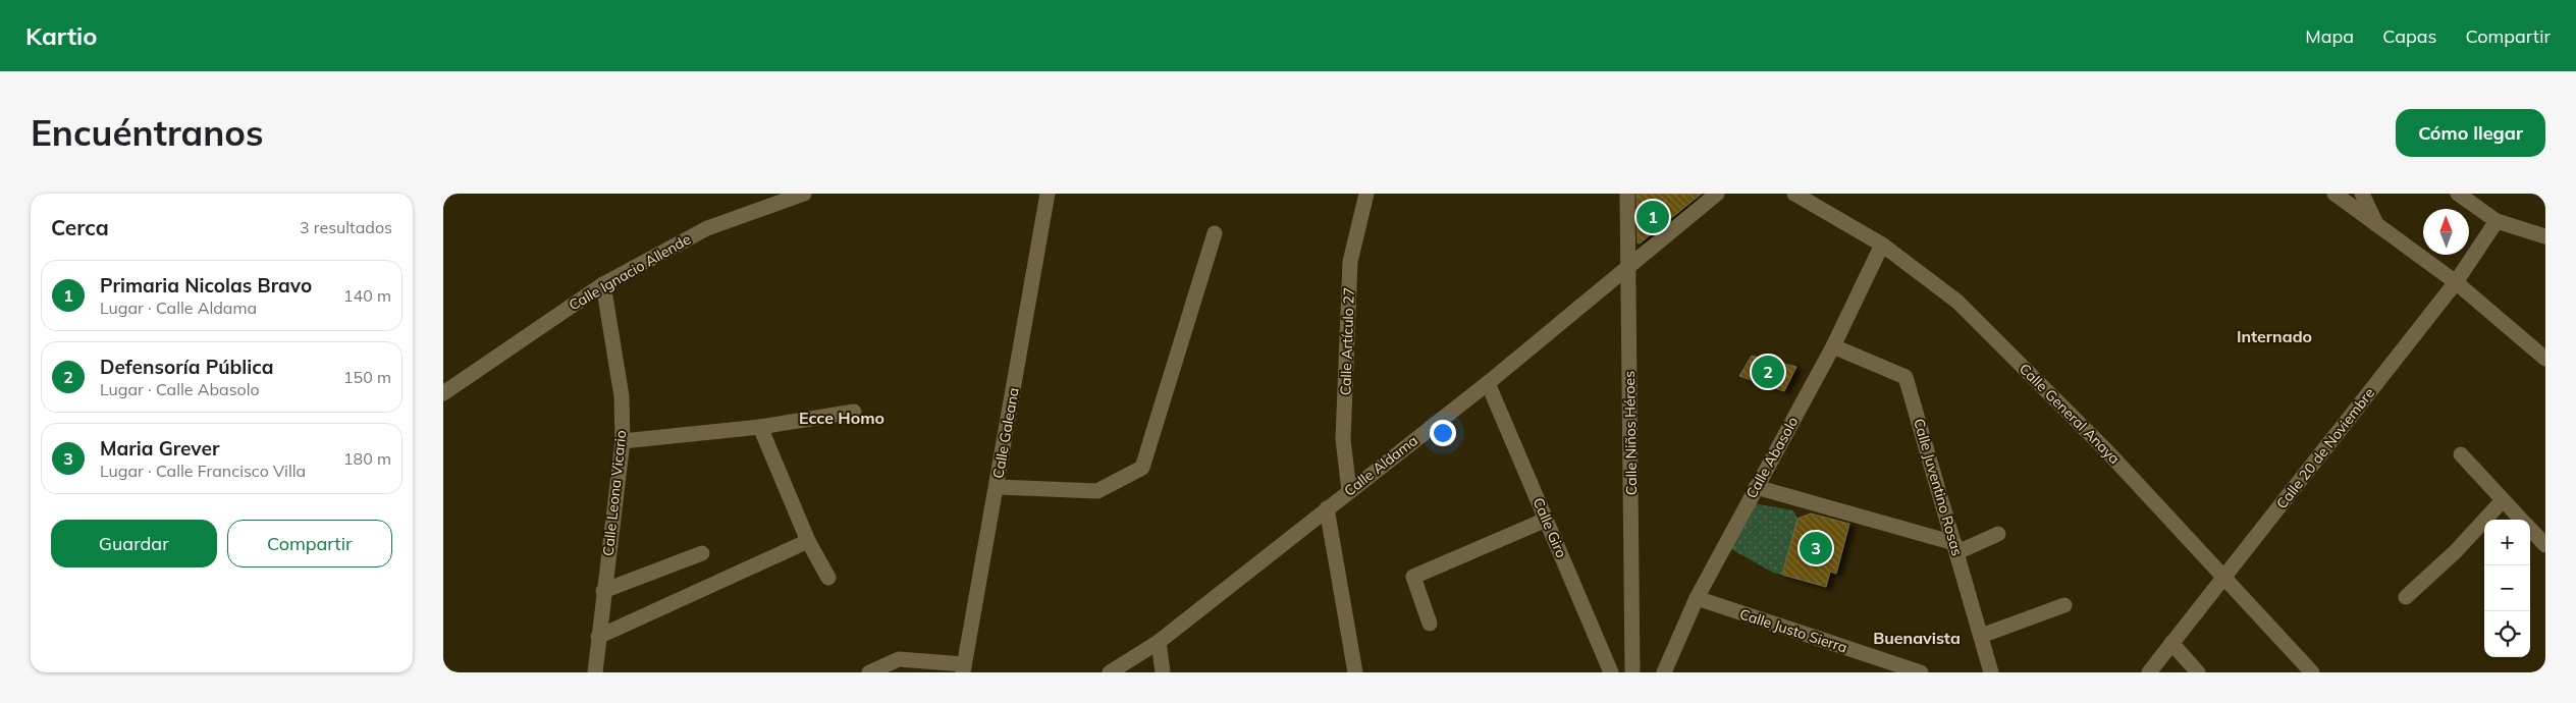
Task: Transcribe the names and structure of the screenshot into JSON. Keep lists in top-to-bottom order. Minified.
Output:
{"streets":{"street":["Calle Ignacio Allende","Calle Artículo 27","Calle General Anaya","Calle Galeana","Calle Niños Héroes","Calle 20 de Noviembre","Calle Abasolo","Calle Aldama","Calle Juventino Rosas","Calle Leona Vicario","Calle Giro","Calle Justo Sierra"]},"crossings":[["Calle Ignacio Allende","Calle Leona Vicario"],["Calle Artículo 27","Calle Aldama"],["Calle General Anaya","Calle 20 de Noviembre"],["Calle General Anaya","Calle Abasolo"],["Calle Niños Héroes","Calle Aldama"],["Calle Abasolo","Calle Juventino Rosas"],["Calle Abasolo","Calle Justo Sierra"],["Calle Aldama","Calle Giro"]],"districts":["Internado","Ecce Homo","Buenavista"],"north":"top","page":{"header":"Kartio","nav":["Mapa","Capas","Compartir"],"buttons":["Cómo llegar",["Guardar","Compartir"]],"title":"Encuéntranos","heading":["Cerca","3 resultados"],"pins":["1","2","3"],"list":[{"mark":"1","name":"Primaria Nicolas Bravo","note":"Lugar · Calle Aldama","value":"140 m"},{"mark":"2","name":"Defensoría Pública","note":"Lugar · Calle Abasolo","value":"150 m"},{"mark":"3","name":"Maria Grever","note":"Lugar · Calle Francisco Villa","value":"180 m"}],"map_buttons":["+","−"]}}
